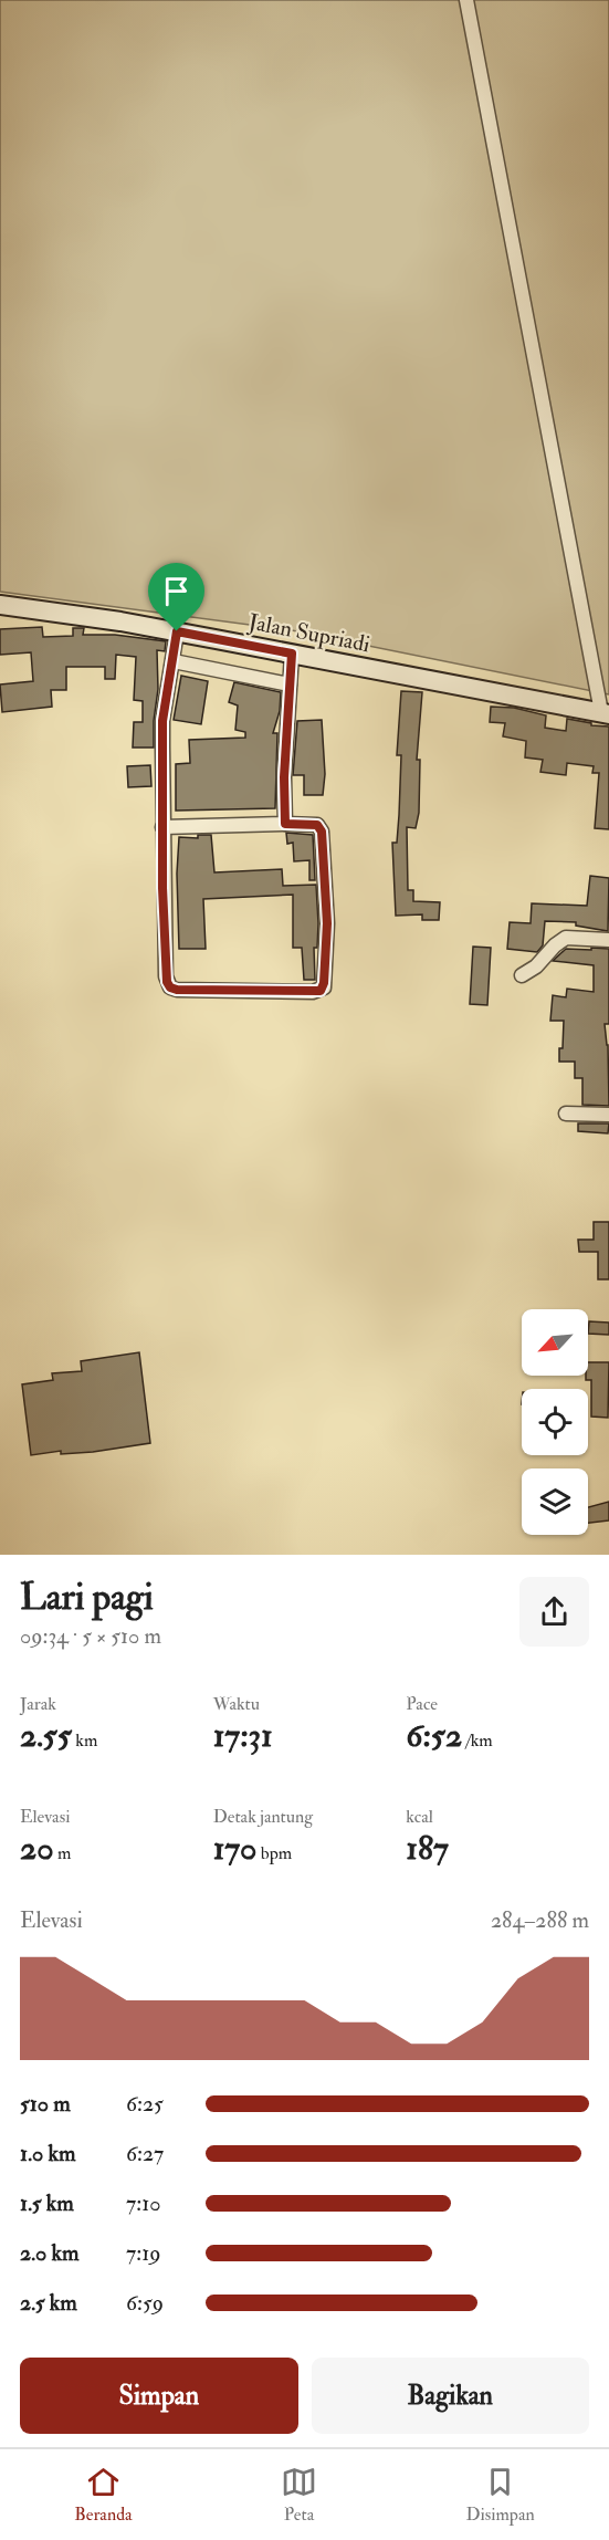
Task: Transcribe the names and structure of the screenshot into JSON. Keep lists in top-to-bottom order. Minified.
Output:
{"streets":{"main road":["Jalan Supriadi"]},"north":"bottom left","page":{"heading":["Lari pagi","09:34 · 5 × 510 m"],"stats":[["Jarak","2.55 km"],["Waktu","17:31"],["Pace","6:52 /km"],["Elevasi","20 m"],["Detak jantung","170 bpm"],["kcal","187"]],"chart":["Elevasi","284–288 m"],"list":[{"name":"510 m","note":"6:25"},{"name":"1.0 km","note":"6:27"},{"name":"1.5 km","note":"7:10"},{"name":"2.0 km","note":"7:19"},{"name":"2.5 km","note":"6:59"}],"buttons":["Simpan","Bagikan"],"tabs":["Beranda","Peta","Disimpan"]}}
